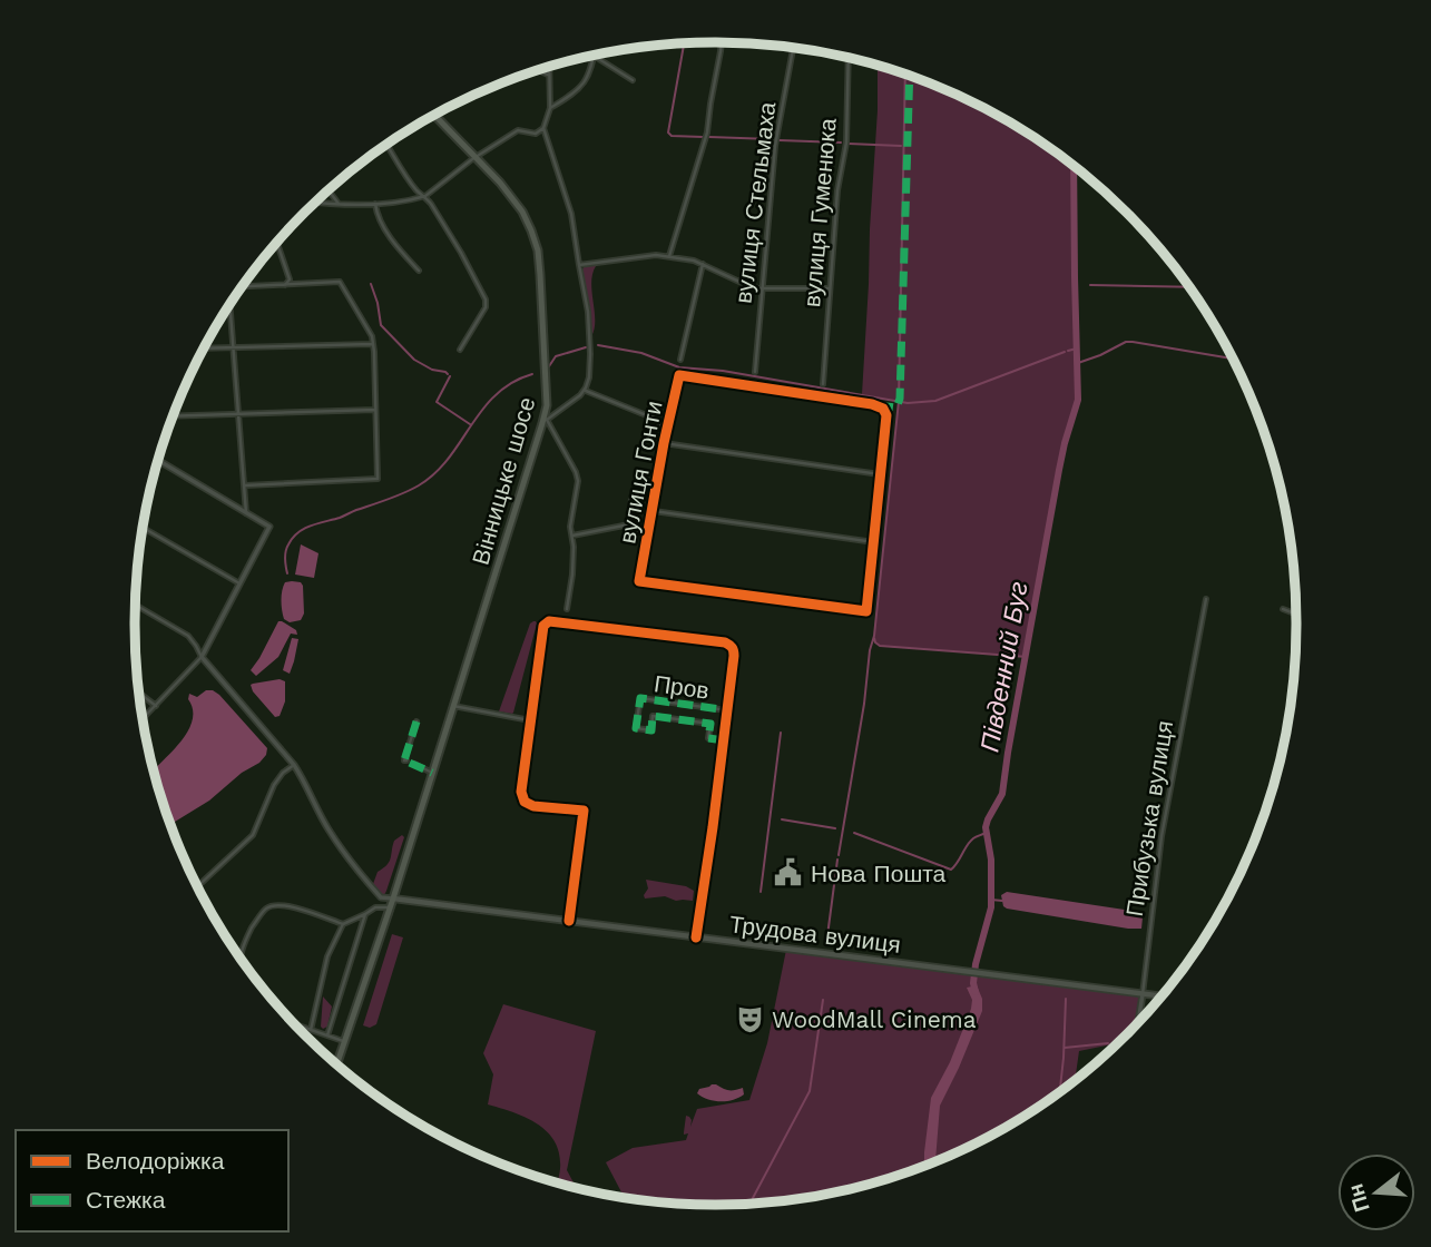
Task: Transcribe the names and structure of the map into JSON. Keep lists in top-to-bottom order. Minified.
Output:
{"streets":{"main road":["Вінницьке шосе","Трудова вулиця"],"street":["вулиця Стельмаха","вулиця Гуменюка","вулиця Гонти","Пров","Прибузька вулиця"]},"crossings":[["Вінницьке шосе","Трудова вулиця"],["Прибузька вулиця","Трудова вулиця"]],"water":["Південний Буг"],"places":{"public building":["Нова Пошта"],"theatre":["WoodMall Cinema"]},"legend":["Велодоріжка","Стежка"],"north":"left"}
